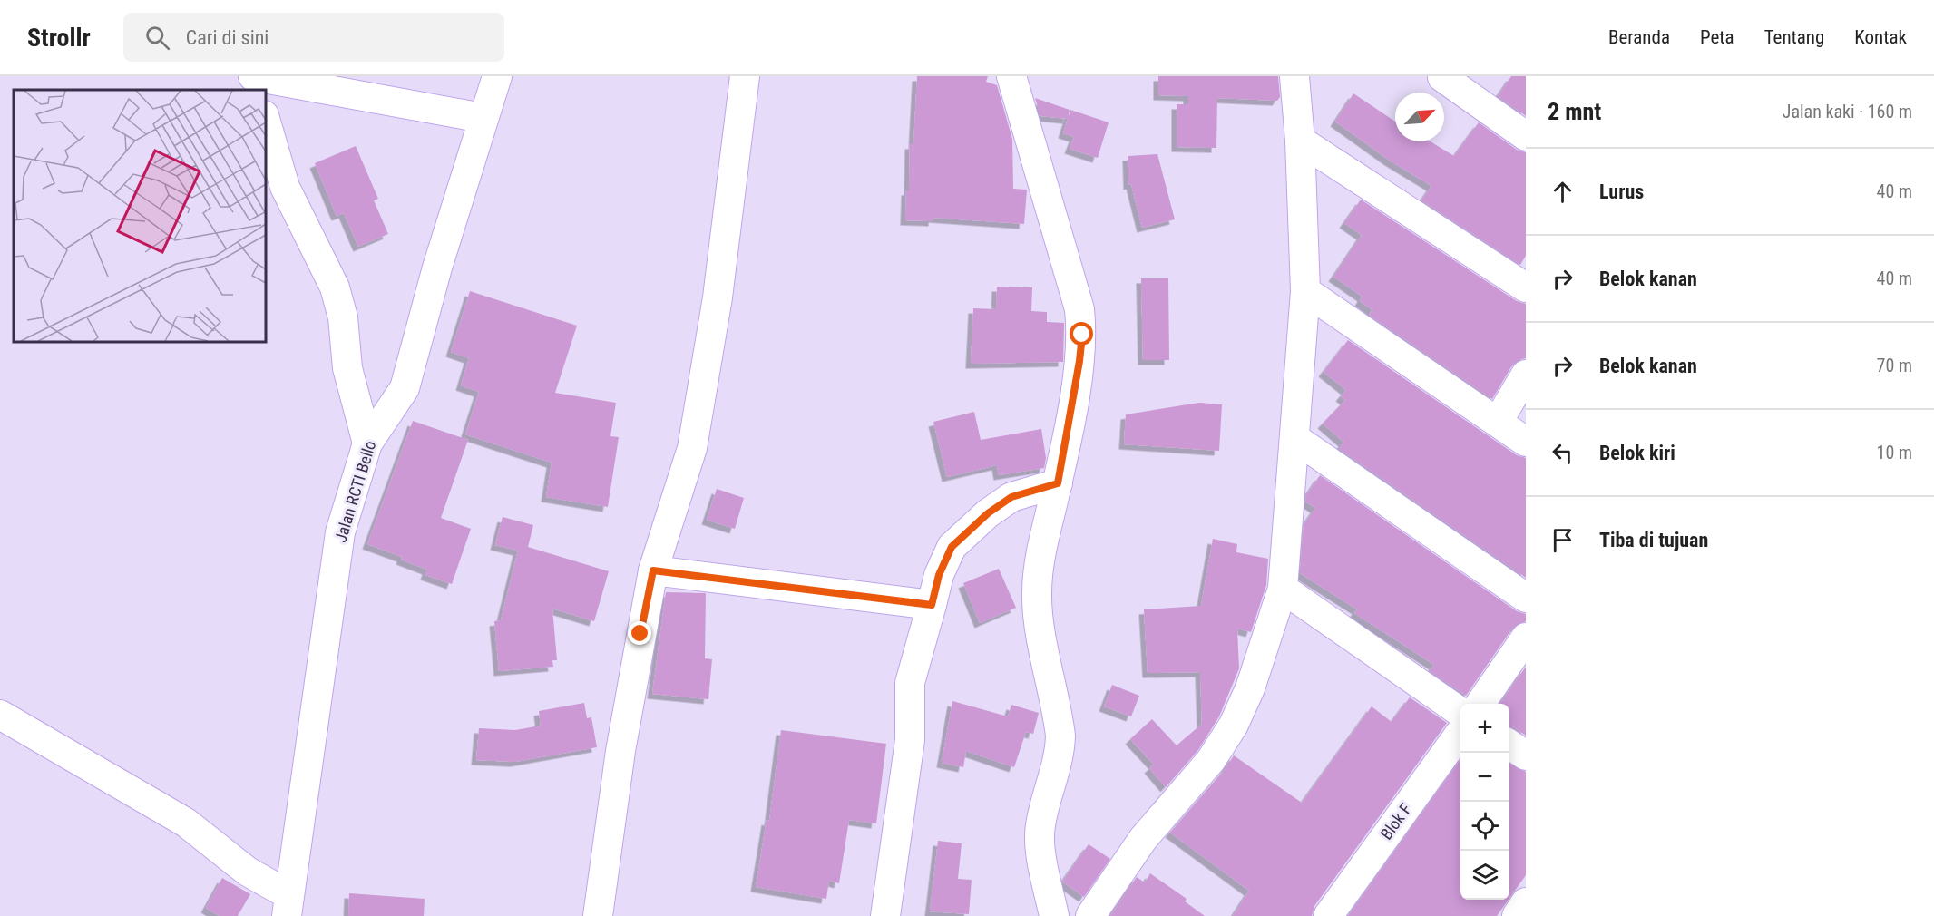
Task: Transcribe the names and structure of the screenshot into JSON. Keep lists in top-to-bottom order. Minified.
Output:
{"streets":{"street":["Jalan RCTI Bello","Blok F"]},"north":"top right","page":{"header":"Strollr","search":"Cari di sini","nav":["Beranda","Peta","Tentang","Kontak"],"heading":["2 mnt","Jalan kaki · 160 m"],"list":[["Lurus","40 m"],["Belok kanan","40 m"],["Belok kanan","70 m"],["Belok kiri","10 m"],"Tiba di tujuan"],"map_buttons":["+","−"]}}
